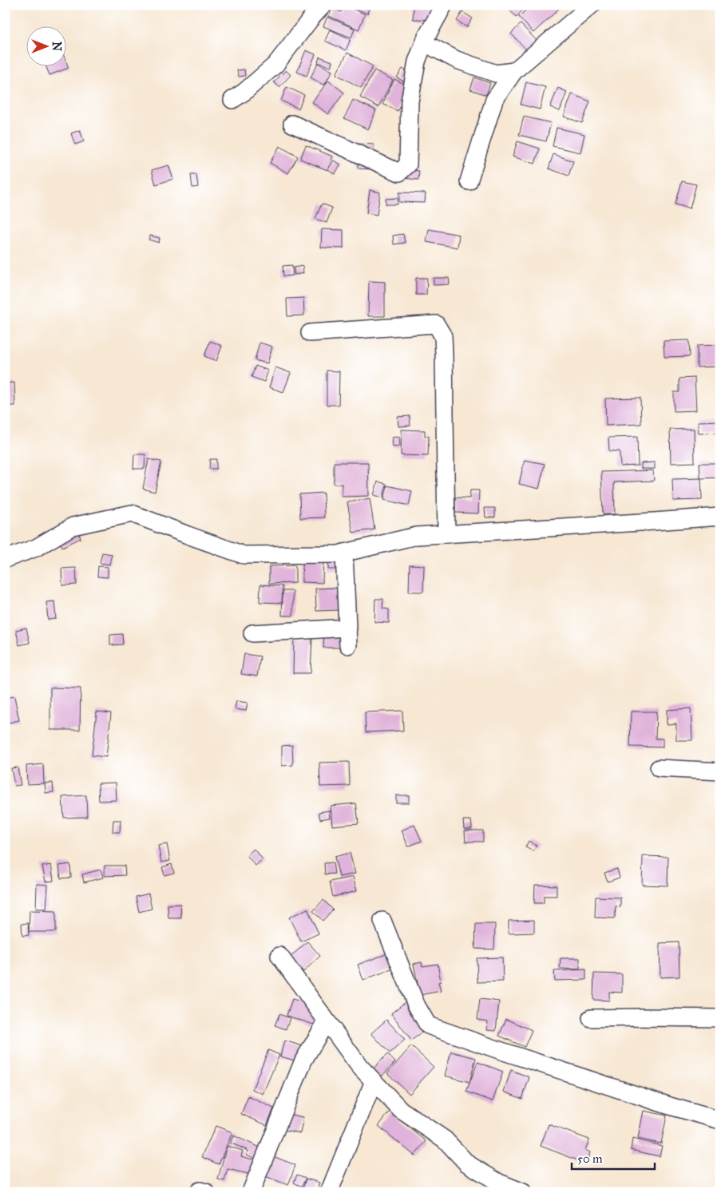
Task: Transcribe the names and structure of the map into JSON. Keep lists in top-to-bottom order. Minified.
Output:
{"scale_bar":"50 m","north":"right"}
